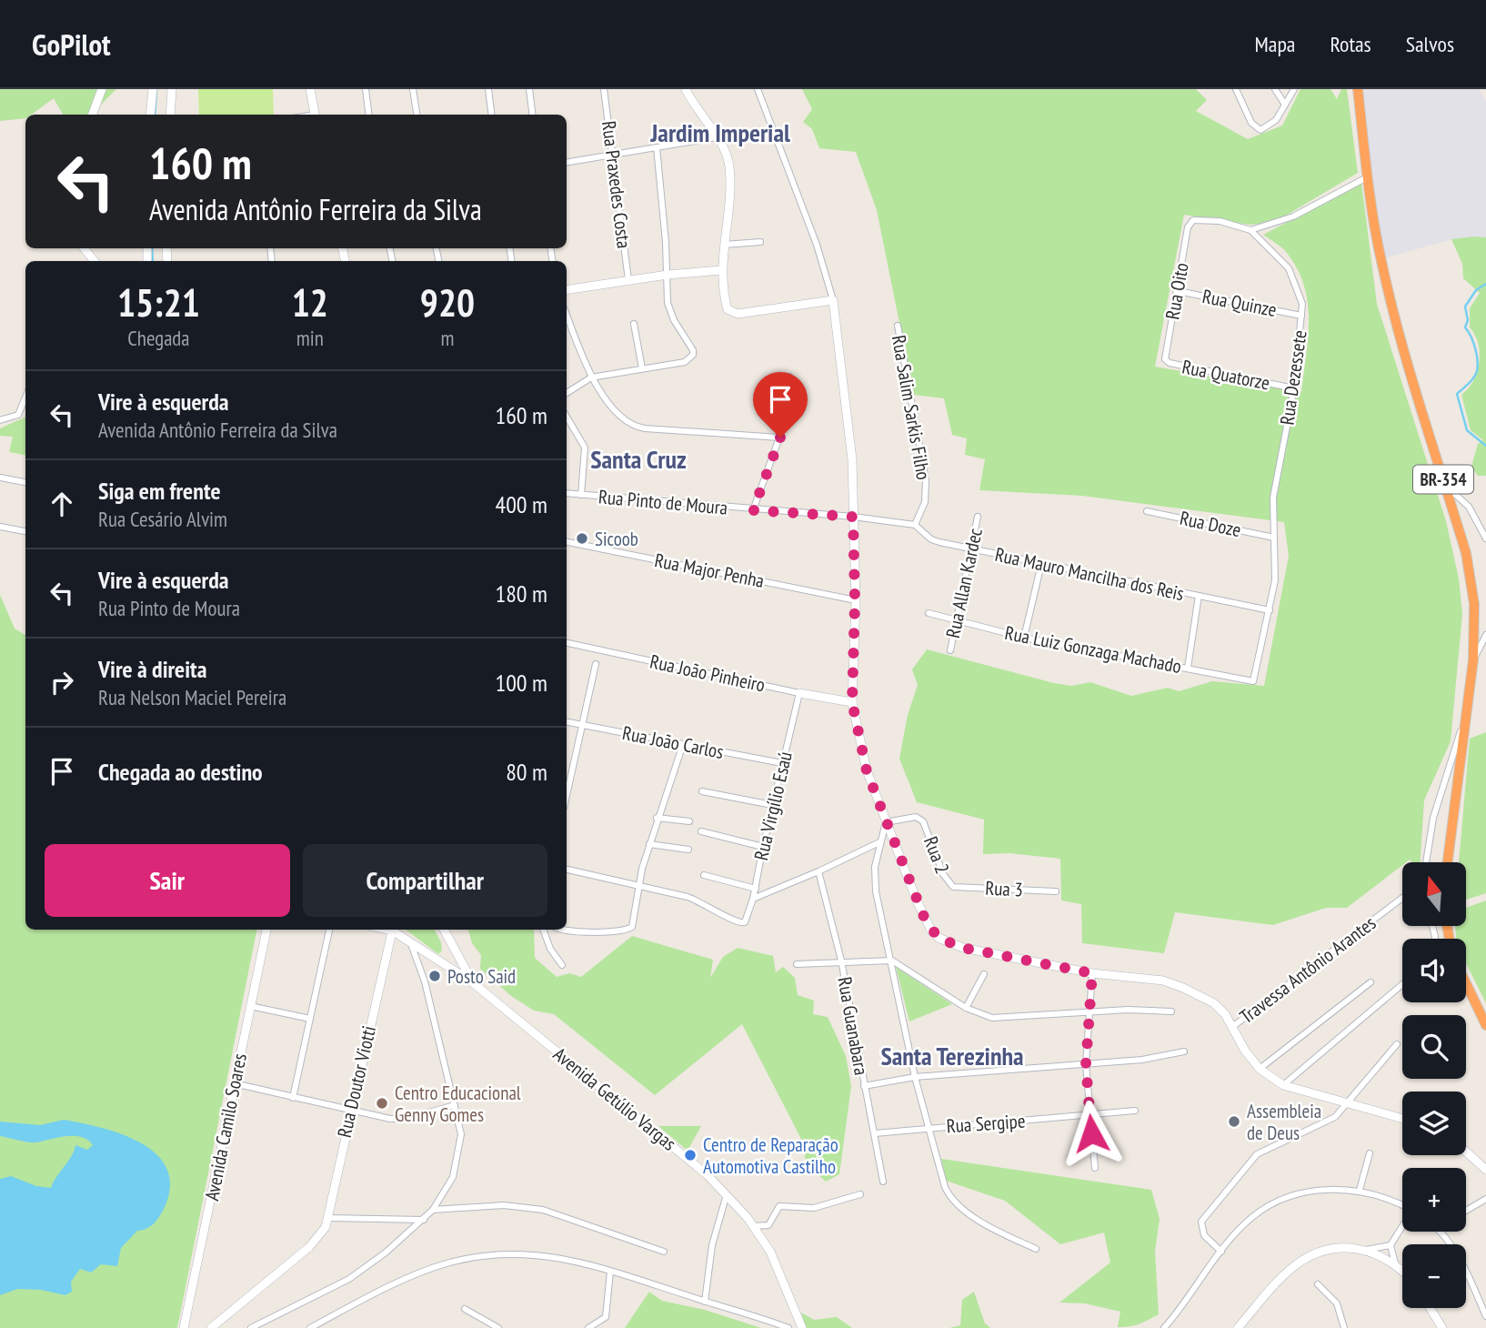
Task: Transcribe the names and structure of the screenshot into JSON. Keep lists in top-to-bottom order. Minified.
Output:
{"streets":{"highway":["BR-354"],"street":["Rua Praxedes Costa","Rua Oito","Rua Quinze","Rua Quatorze","Rua Dezessete","Rua Salim Sarkis Filho","Rua Pinto de Moura","Rua Doze","Rua Major Penha","Rua Mauro Mancilha dos Reis","Rua Allan Kardec","Rua Luiz Gonzaga Machado","Rua João Pinheiro","Rua João Carlos","Rua Virgílio Esaú","Rua 2","Rua 3","Travessa Antônio Arantes","Rua Guanabara","Rua Doutor Viotti","Avenida Getúlio Vargas","Rua Sergipe","Avenida Camilo Soares"]},"crossings":[["Rua Oito","Rua Quinze"],["Rua Oito","Rua Quatorze"],["Rua Oito","Rua Dezessete"],["Rua Quinze","Rua Dezessete"],["Rua Quatorze","Rua Dezessete"],["Rua Dezessete","Rua Doze"],["Rua Dezessete","Rua Mauro Mancilha dos Reis"],["Rua Dezessete","Rua Luiz Gonzaga Machado"],["Rua Salim Sarkis Filho","Rua Pinto de Moura"],["Rua Salim Sarkis Filho","Rua Mauro Mancilha dos Reis"],["Rua Pinto de Moura","Rua Mauro Mancilha dos Reis"],["Rua Mauro Mancilha dos Reis","Rua Allan Kardec"],["Rua Allan Kardec","Rua Luiz Gonzaga Machado"],["Rua João Pinheiro","Rua Virgílio Esaú"],["Rua João Carlos","Rua Virgílio Esaú"],["Rua 2","Rua 3"],["Rua Guanabara","Rua Sergipe"]],"districts":["Jardim Imperial","Santa Cruz","Santa Terezinha"],"places":["Sicoob","Posto Said","Centro Educacional Genny Gomes","Assembleia de Deus","Centro de Reparação Automotiva Castilho"],"north":"top","page":{"header":"GoPilot","nav":["Mapa","Rotas","Salvos"],"turn":["160 m","Avenida Antônio Ferreira da Silva"],"eta":["15:21","Chegada","12","min","920","m"],"list":[{"name":"Vire à esquerda","note":"Avenida Antônio Ferreira da Silva","value":"160 m"},{"name":"Siga em frente","note":"Rua Cesário Alvim","value":"400 m"},{"name":"Vire à esquerda","note":"Rua Pinto de Moura","value":"180 m"},{"name":"Vire à direita","note":"Rua Nelson Maciel Pereira","value":"100 m"},{"name":"Chegada ao destino","value":"80 m"}],"buttons":["Sair","Compartilhar"],"map_buttons":["+","−"]}}
